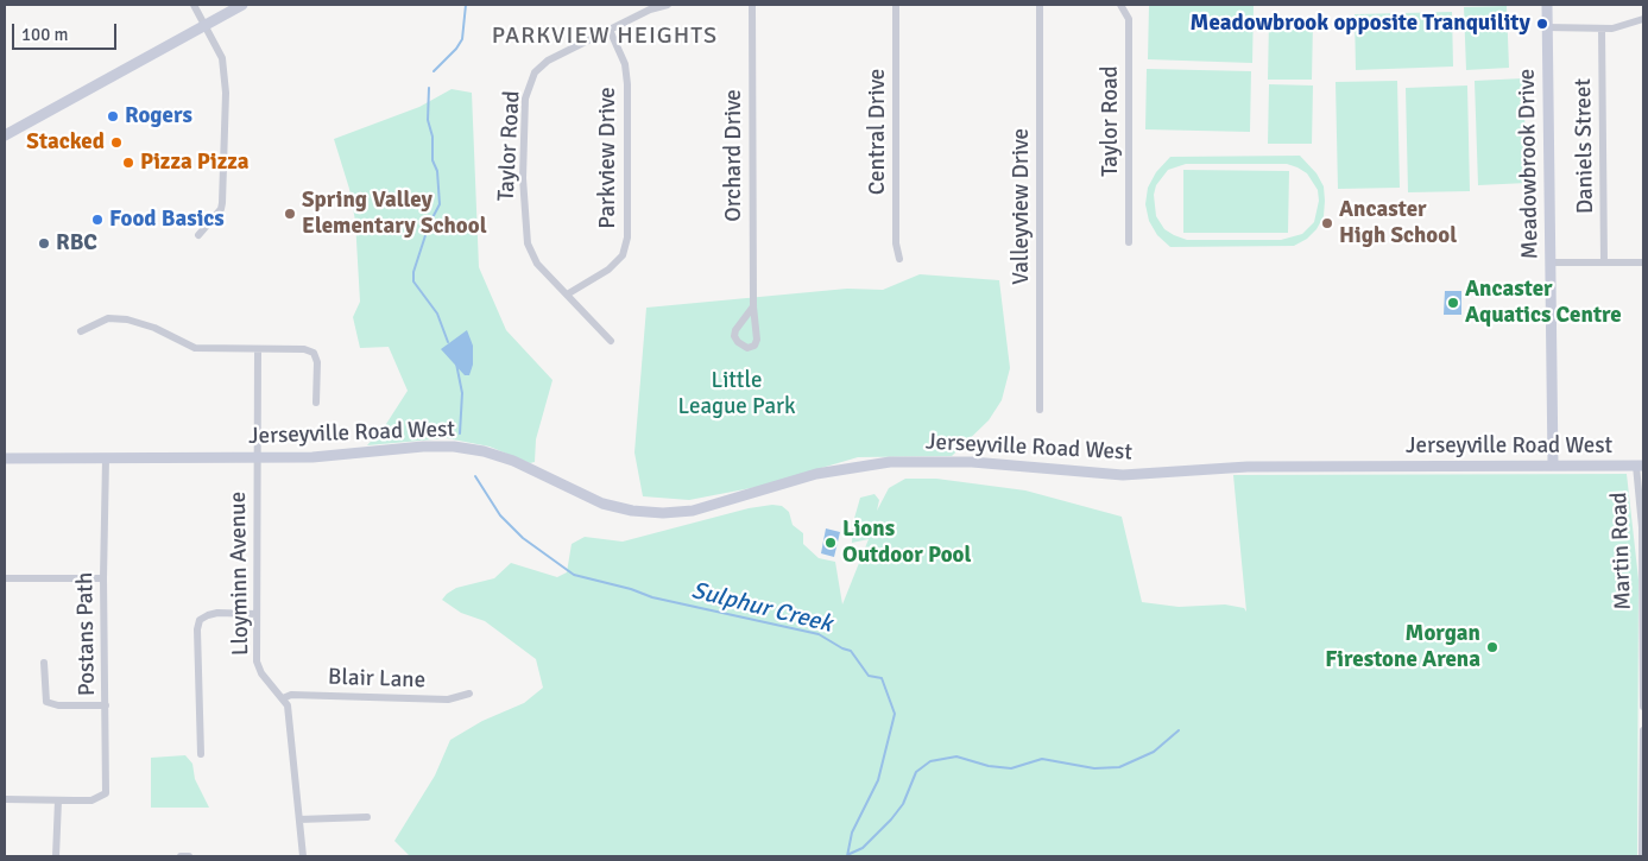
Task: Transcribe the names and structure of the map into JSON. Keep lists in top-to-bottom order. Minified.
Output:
{"streets":{"main road":["Meadowbrook Drive","Jerseyville Road West"],"street":["Taylor Road","Central Drive","Daniels Street","Orchard Drive","Parkview Drive","Valleyview Drive","Martin Road","Lloyminn Avenue","Postans Path","Blair Lane"]},"crossings":[["Taylor Road","Parkview Drive"],["Meadowbrook Drive","Jerseyville Road West"],["Jerseyville Road West","Martin Road"],["Jerseyville Road West","Lloyminn Avenue"],["Jerseyville Road West","Postans Path"],["Lloyminn Avenue","Blair Lane"]],"districts":["PARKVIEW HEIGHTS"],"water":["Sulphur Creek"],"parks":["Little League Park"],"places":["Meadowbrook opposite Tranquility","Rogers","Stacked","Pizza Pizza","Spring Valley Elementary School","Food Basics","Ancaster High School","RBC","Ancaster Aquatics Centre","Lions Outdoor Pool","Morgan Firestone Arena"],"scale_bar":"100 m"}
